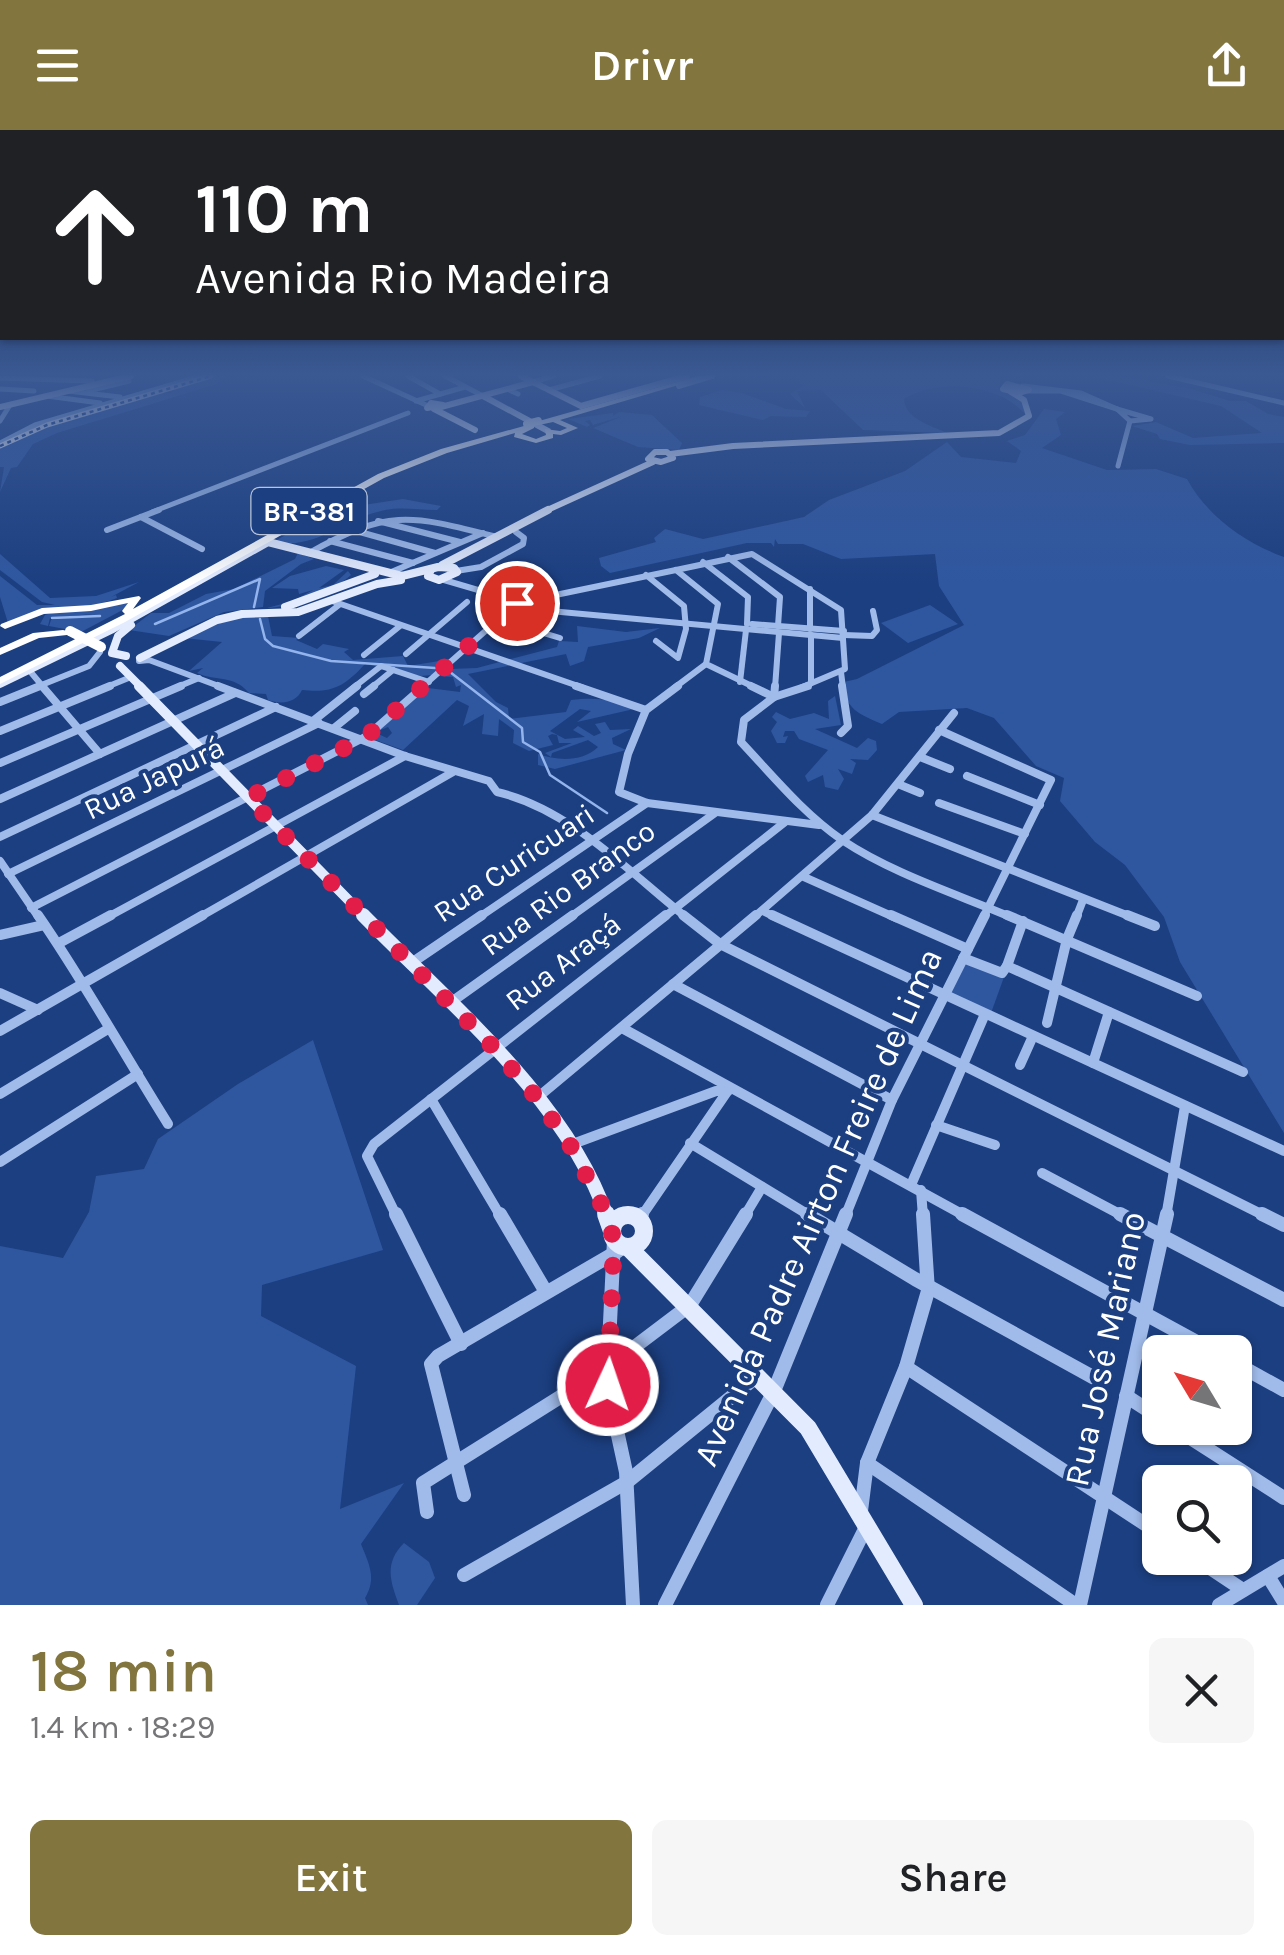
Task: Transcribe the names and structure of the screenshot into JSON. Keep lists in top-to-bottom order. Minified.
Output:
{"streets":{"highway":["BR-381"],"street":["Rua Japurá","Rua Curicuari","Rua Rio Branco","Rua Araçá","Avenida Padre Airton Freire de Lima","Rua José Mariano"]},"north":"top left","page":{"header":"Drivr","turn":["110 m","Avenida Rio Madeira"],"heading":["18 min","1.4 km · 18:29"],"buttons":["Exit","Share"]}}
